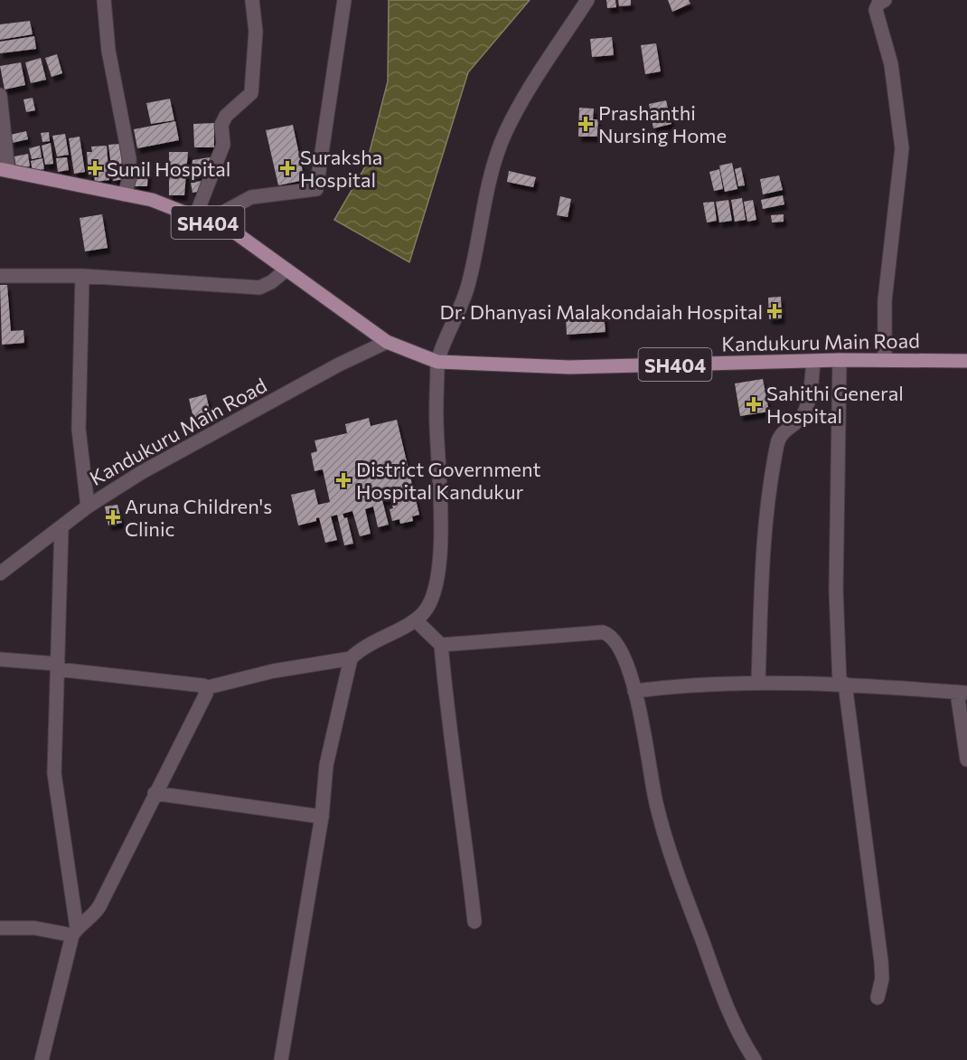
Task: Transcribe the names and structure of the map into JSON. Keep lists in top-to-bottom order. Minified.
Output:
{"streets":{"main road":["SH404","Kandukuru Main Road"]},"places":{"health":["Prashanthi Nursing Home","Sunil Hospital","Suraksha Hospital","Dr. Dhanyasi Malakondaiah Hospital","Sahithi General Hospital","District Government Hospital Kandukur","Aruna Children's Clinic"]}}
